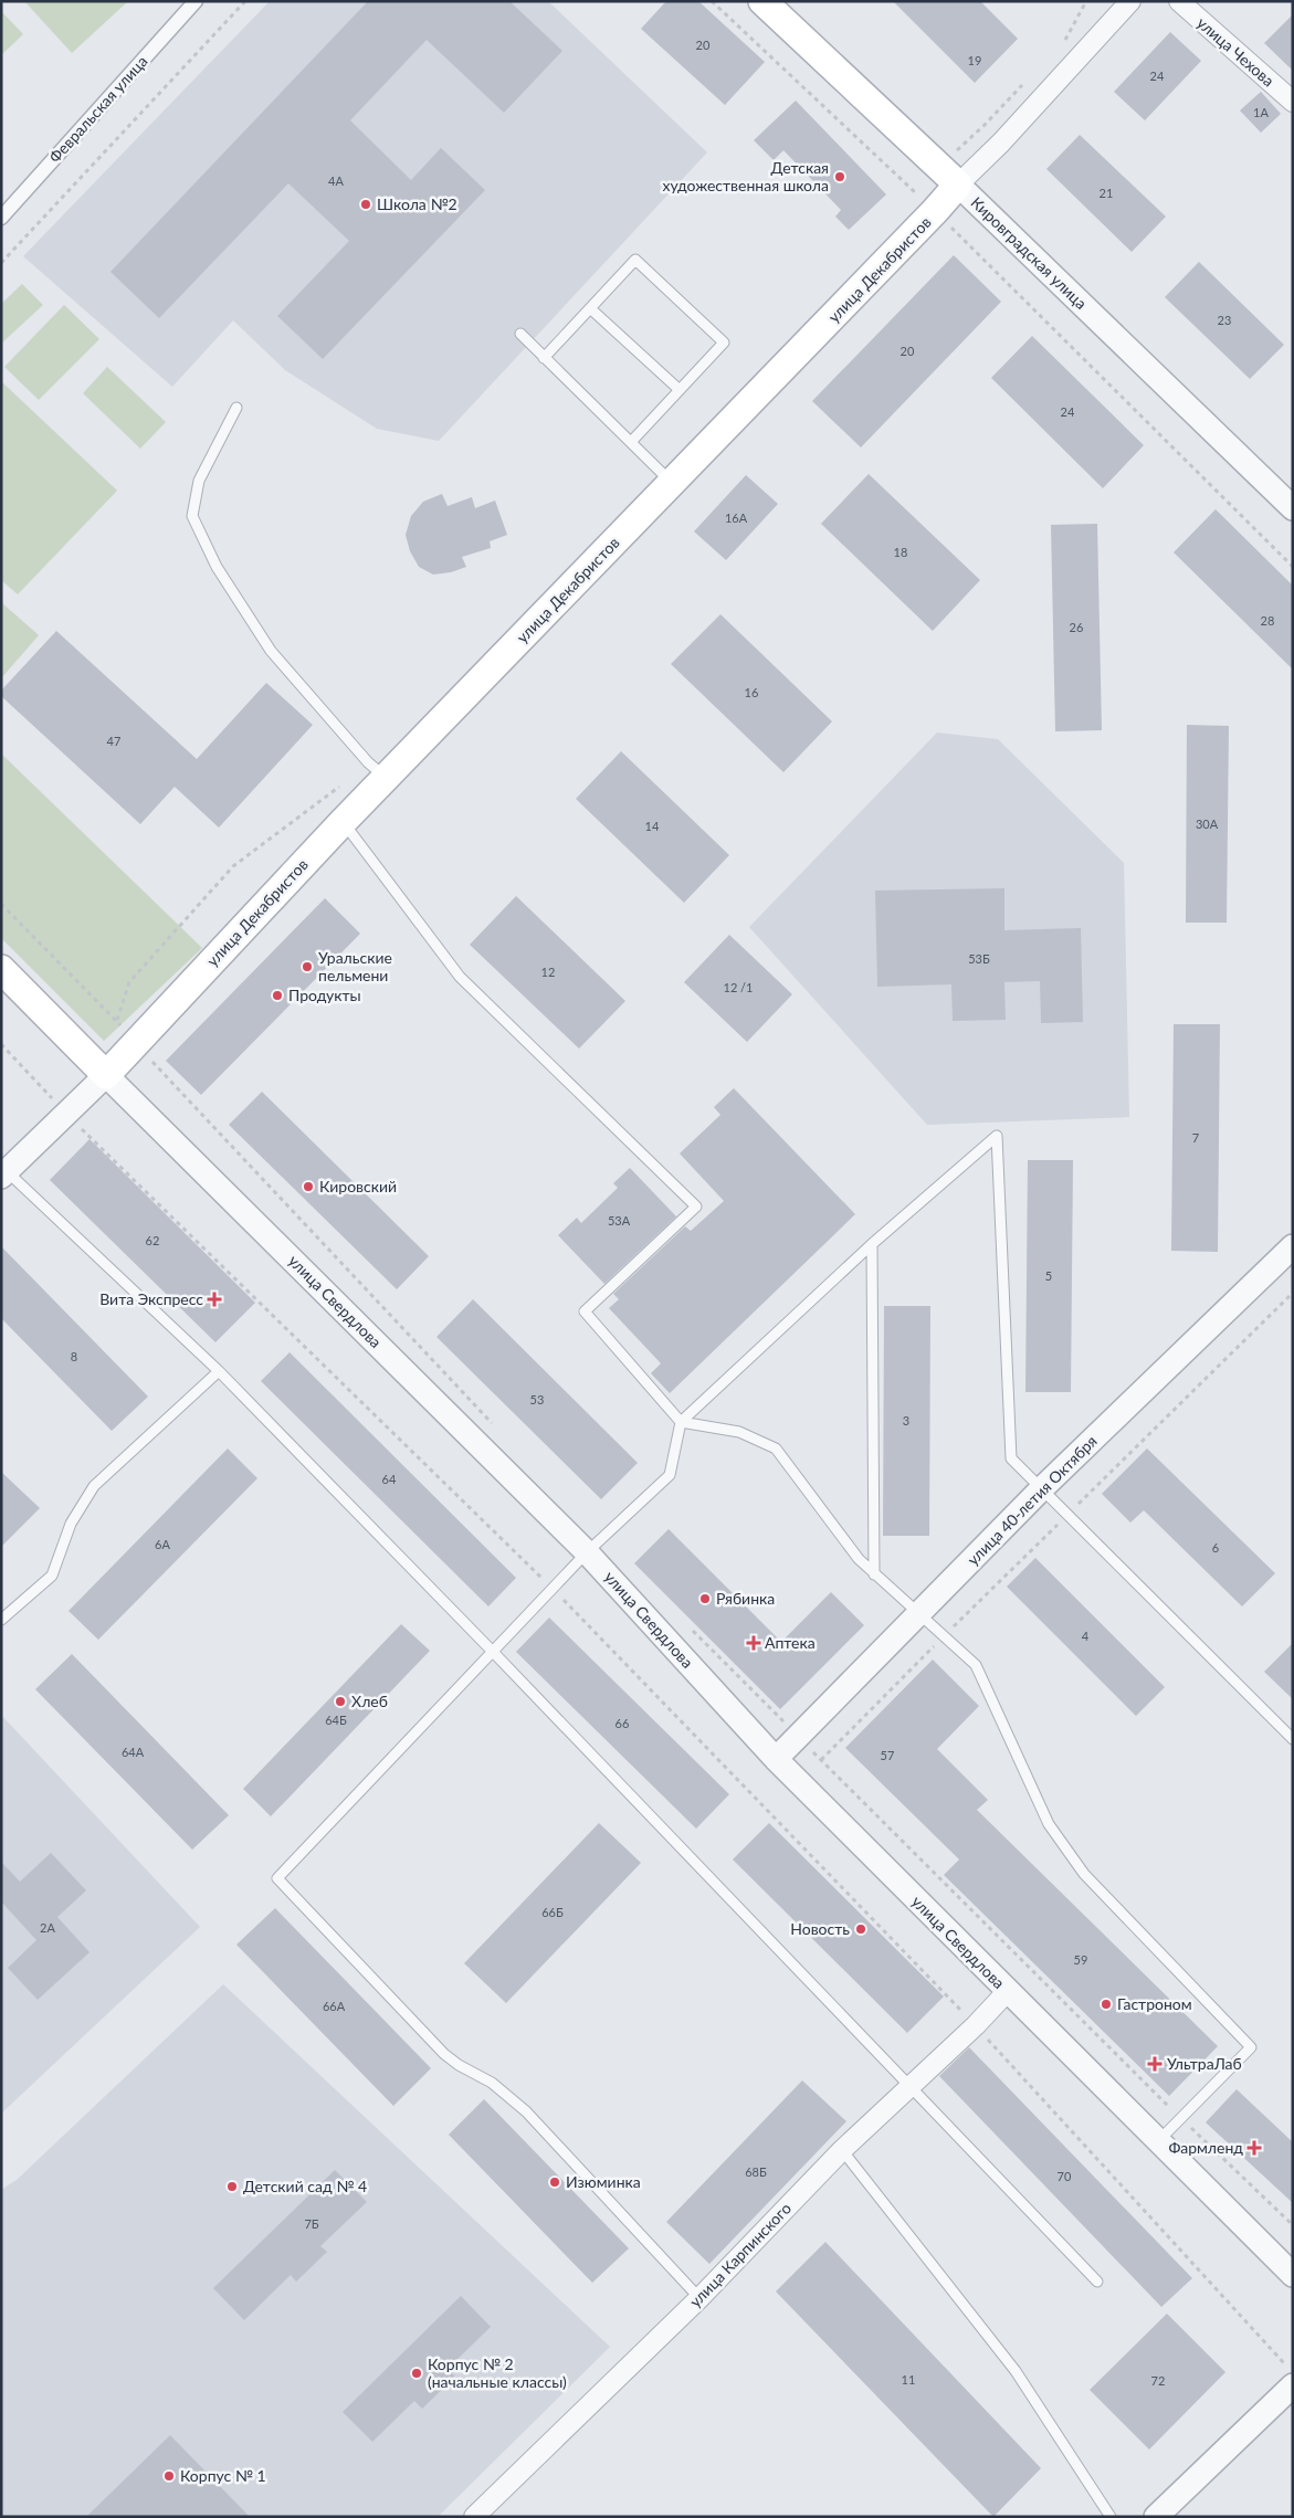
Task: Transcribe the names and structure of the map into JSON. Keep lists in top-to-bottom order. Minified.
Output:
{"streets":{"main road":["Кировградская улица","улица Декабристов","улица Свердлова"],"street":["улица Чехова","Февральская улица","улица 40-летия Октября","улица Карпинского"]},"crossings":[["Кировградская улица","улица Декабристов"],["улица Декабристов","улица Свердлова"],["улица Свердлова","улица 40-летия Октября"],["улица Свердлова","улица Карпинского"]],"places":{"other":["Детская художественная школа","Школа №2","Уральские пельмени","Продукты","Кировский","Рябинка","Хлеб","Новость","Гастроном","Изюминка","Детский сад № 4","Корпус № 2 (начальные классы)","Корпус № 1"],"health":["Вита Экспресс","Аптека","УльтраЛаб","Фармленд"]},"house_numbers":["20","19","24","1А","4А","21","23","20","24","16А","18","28","26","16","47","30А","14","53Б","12","12 /1","7","53А","62","5","8","53","3","64","6А","6","4","64Б","66","64А","57","66Б","2А","59","66А","68Б","70","7Б","11","72"]}
